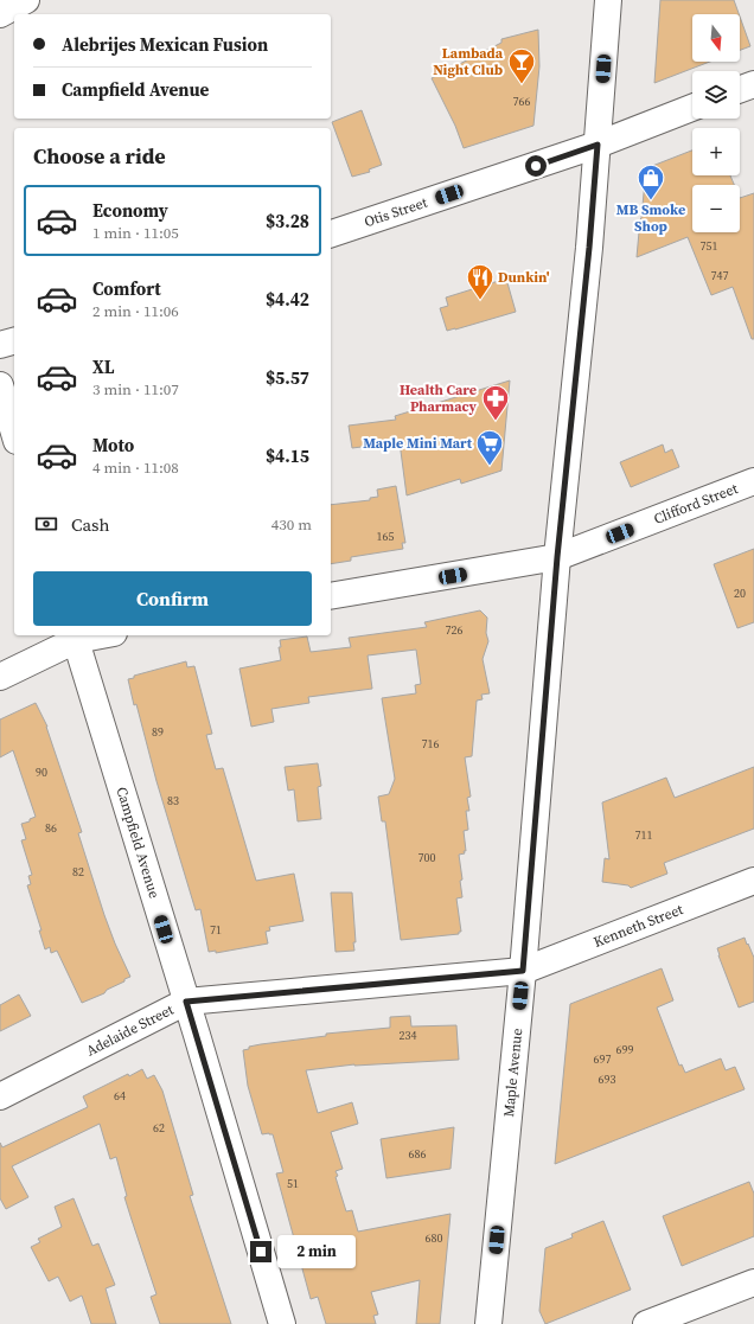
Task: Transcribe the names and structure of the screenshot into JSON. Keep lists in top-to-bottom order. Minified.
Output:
{"streets":{"street":["Otis Street","Clifford Street","Campfield Avenue","Kenneth Street","Adelaide Street","Maple Avenue"]},"crossings":[["Otis Street","Maple Avenue"],["Clifford Street","Maple Avenue"],["Campfield Avenue","Adelaide Street"],["Kenneth Street","Adelaide Street"],["Kenneth Street","Maple Avenue"],["Adelaide Street","Maple Avenue"]],"places":{"bar":["Lambada Night Club"],"shop":["MB Smoke Shop"],"restaurant":["Dunkin'"],"pharmacy":["Health Care Pharmacy"],"supermarket":["Maple Mini Mart"]},"house_numbers":["766","751","747","165","20","726","89","716","90","83","86","711","700","82","71","234","699","697","693","64","62","686","51","680"],"north":"bottom","page":{"map_buttons":["+","−"],"banner":["Alebrijes Mexican Fusion","Campfield Avenue"],"heading":"Choose a ride","list":[{"name":"Economy","note":"1 min · 11:05","value":"$3.28"},{"name":"Comfort","note":"2 min · 11:06","value":"$4.42"},{"name":"XL","note":"3 min · 11:07","value":"$5.57"},{"name":"Moto","note":"4 min · 11:08","value":"$4.15"}],"pay":["Cash","430 m"],"buttons":"Confirm","bubble":"2 min"}}
